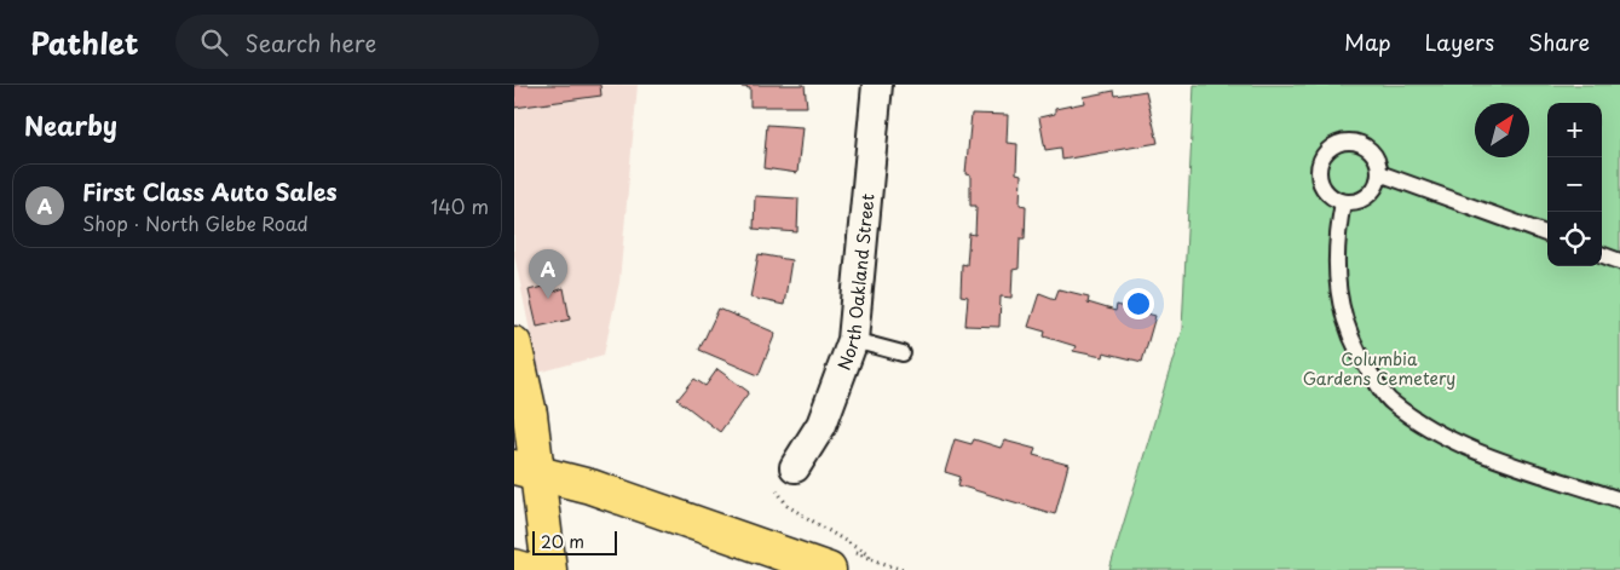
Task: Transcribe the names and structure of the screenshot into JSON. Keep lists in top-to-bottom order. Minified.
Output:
{"streets":{"street":["North Oakland Street"]},"parks":["Columbia Gardens Cemetery"],"scale_bar":"20 m","north":"top right","page":{"header":"Pathlet","search":"Search here","nav":["Map","Layers","Share"],"heading":"Nearby","map_buttons":["+","−"],"list":[{"mark":"A","name":"First Class Auto Sales","note":"Shop · North Glebe Road","value":"140 m"}],"pins":"A","scale":"20 m"}}
